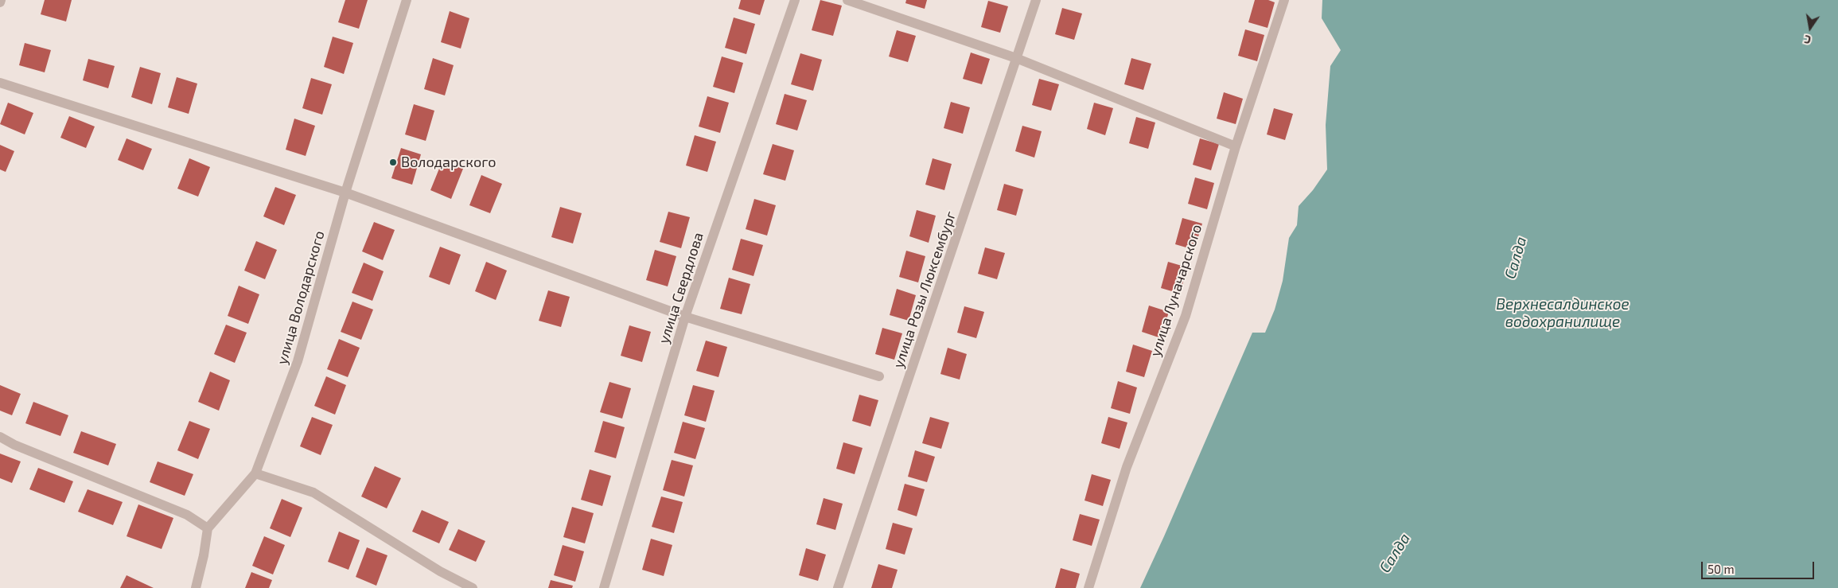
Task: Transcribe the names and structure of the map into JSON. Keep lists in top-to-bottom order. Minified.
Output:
{"streets":{"street":["улица Свердлова","улица Розы Люксембург","улица Луначарского","улица Володарского"]},"water":["Салда","Верхнесалдинское водохранилище"],"places":["Володарского"],"scale_bar":"50 m","north":"bottom"}
